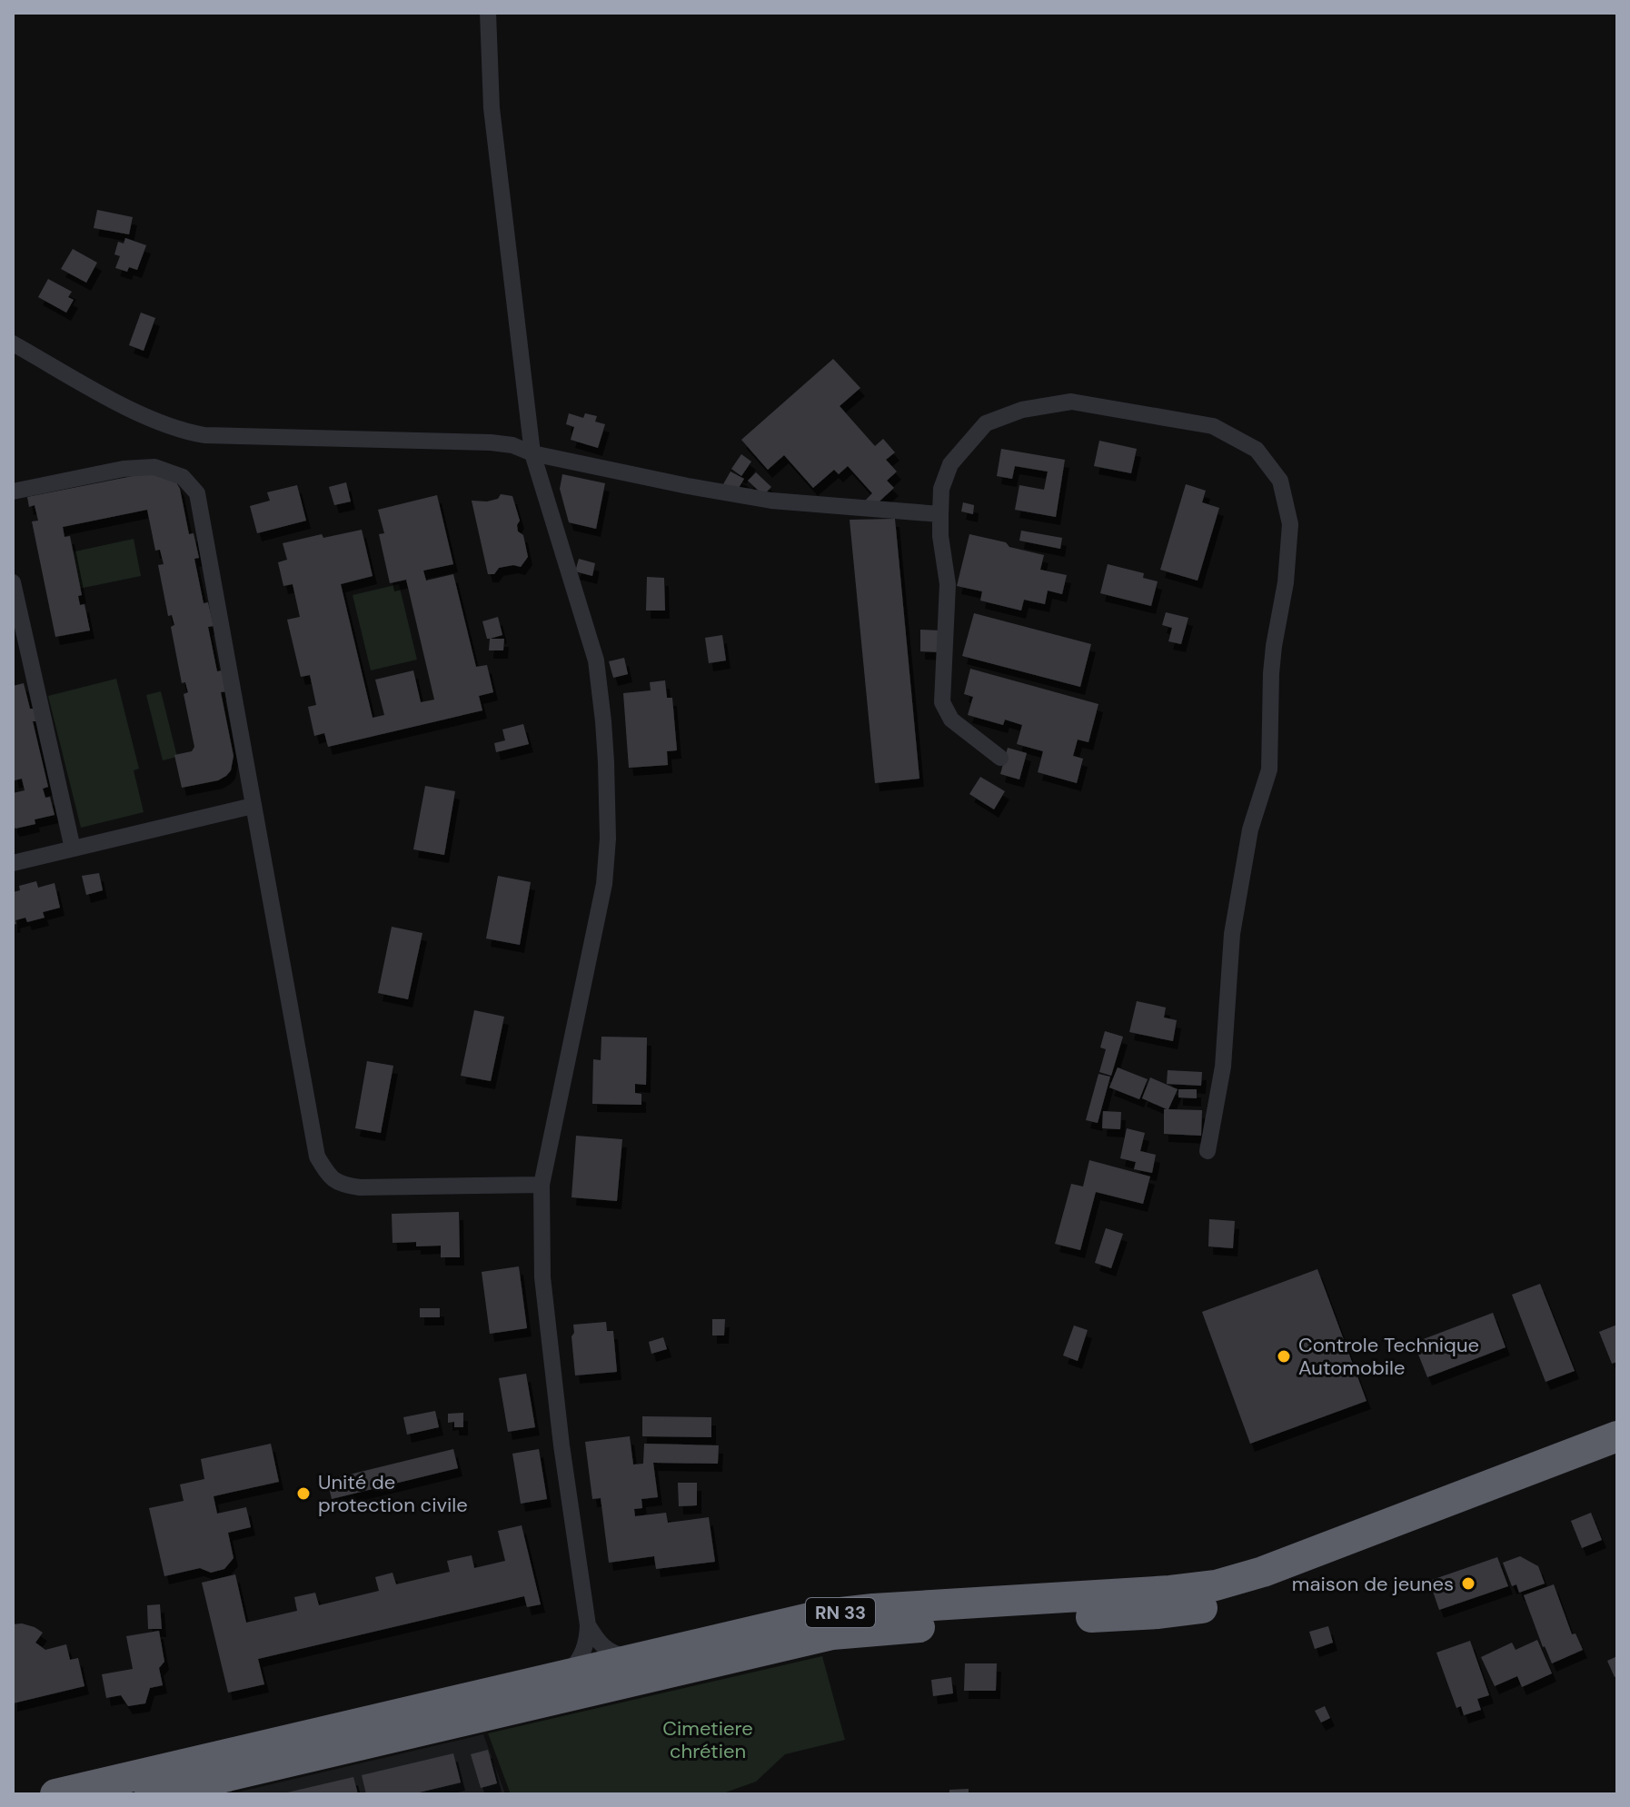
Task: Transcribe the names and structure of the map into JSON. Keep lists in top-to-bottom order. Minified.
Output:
{"streets":{"highway":["RN 33"]},"parks":["Cimetiere chrétien"],"places":["Controle Technique Automobile","Unité de protection civile","maison de jeunes"]}
